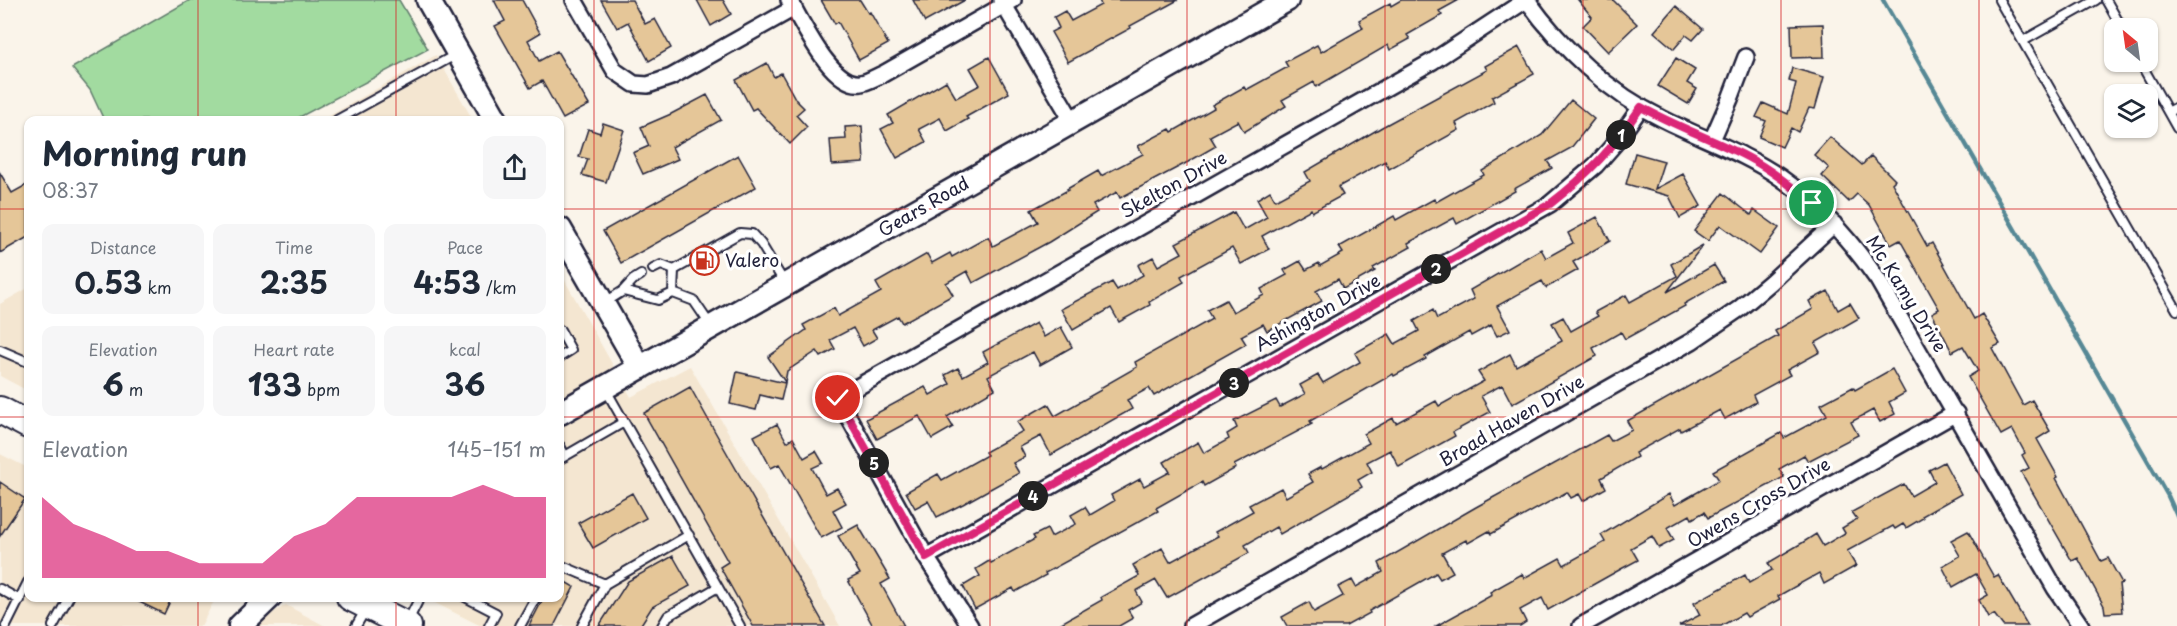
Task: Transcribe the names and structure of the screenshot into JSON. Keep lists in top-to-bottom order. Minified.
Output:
{"streets":{"main road":["Gears Road"],"street":["Skelton Drive","Mc Kamy Drive","Ashington Drive","Broad Haven Drive","Owens Cross Drive"]},"crossings":[["Skelton Drive","Mc Kamy Drive"],["Skelton Drive","Ashington Drive"],["Mc Kamy Drive","Ashington Drive"],["Mc Kamy Drive","Broad Haven Drive"],["Mc Kamy Drive","Owens Cross Drive"]],"places":{"fuel station":["Valero"]},"north":"top left","page":{"heading":["Morning run","08:37"],"pins":["1","2","3","5","4"],"stats":[["Distance","0.53 km"],["Time","2:35"],["Pace","4:53 /km"],["Elevation","6 m"],["Heart rate","133 bpm"],["kcal","36"]],"chart":["Elevation","145–151 m"]}}
